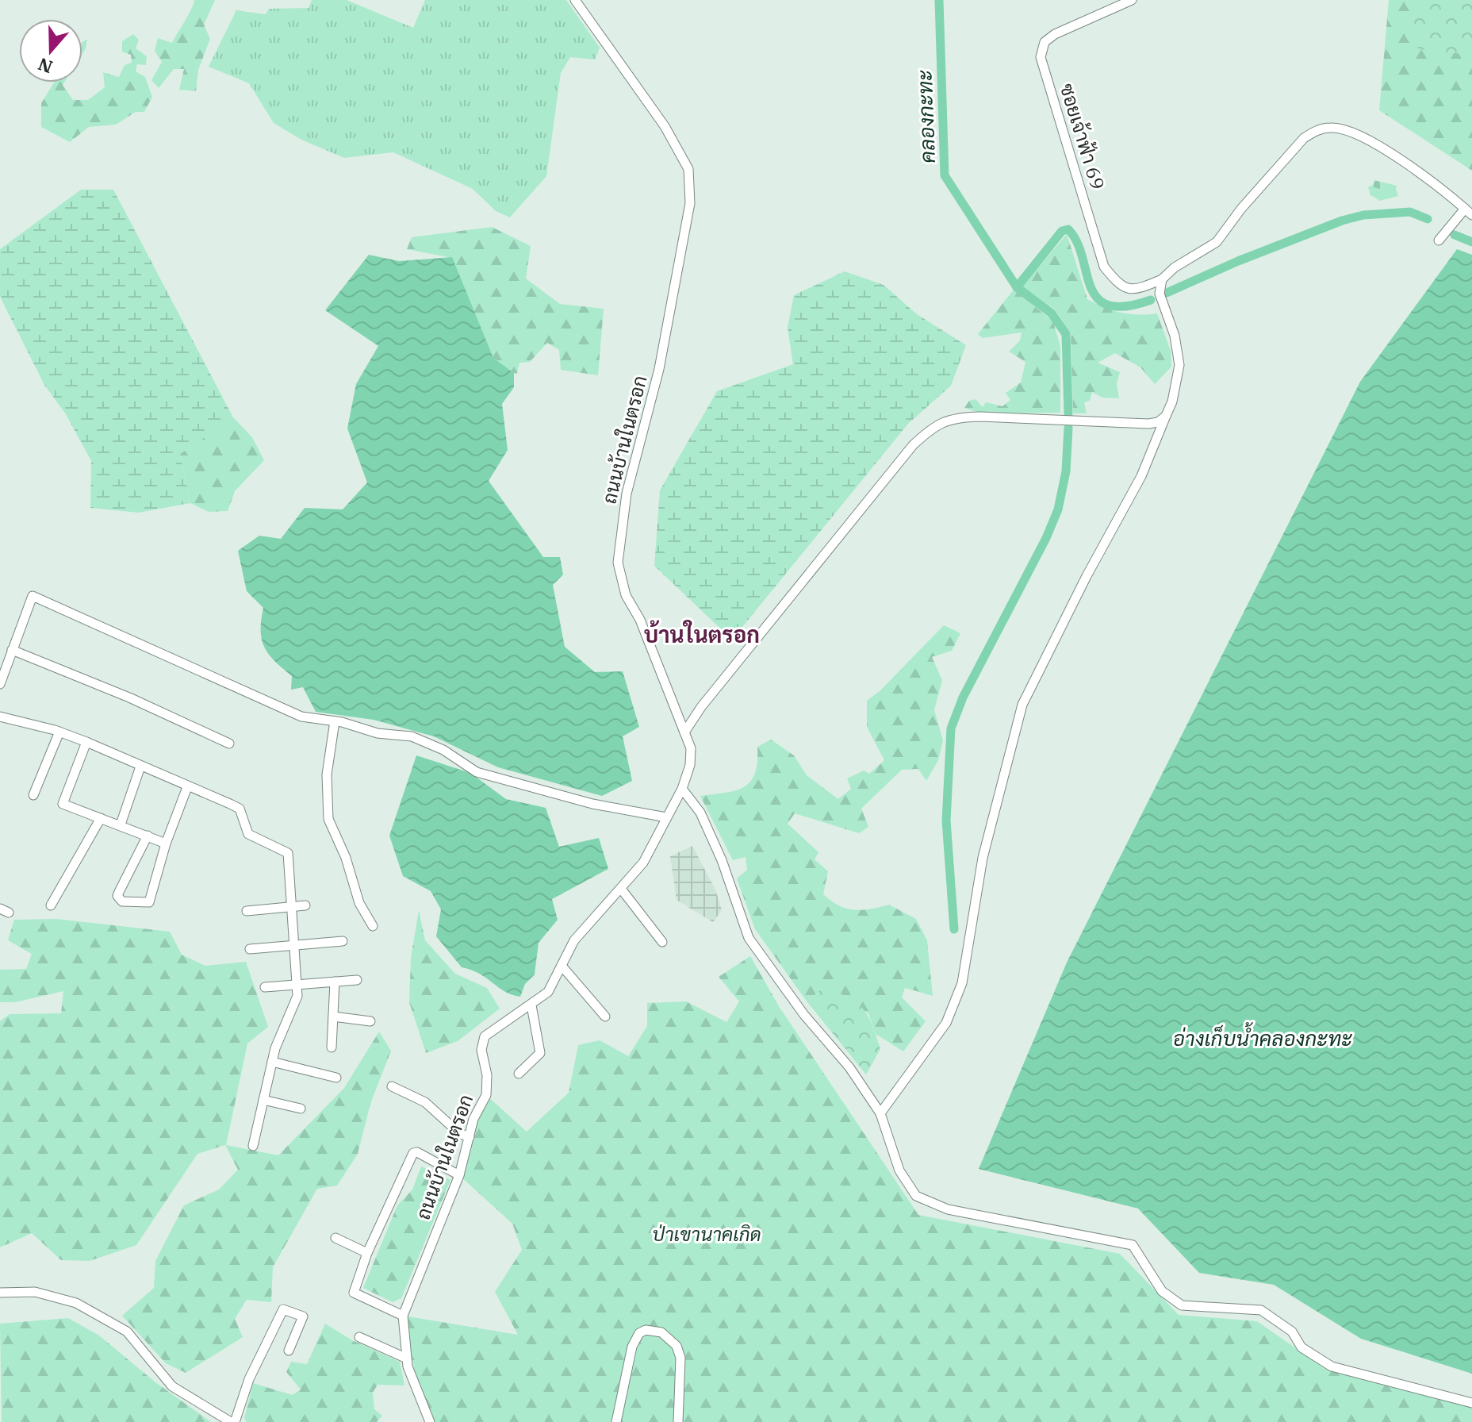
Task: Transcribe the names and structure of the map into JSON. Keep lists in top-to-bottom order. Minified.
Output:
{"streets":{"street":["ซอยเจ้าฟ้า 69","ถนนบ้านในตรอก"]},"districts":["บ้านในตรอก"],"water":["คลองกะทะ","อ่างเก็บน้ำคลองกะทะ"],"parks":["ป่าเขานาคเกิด"],"north":"bottom"}
